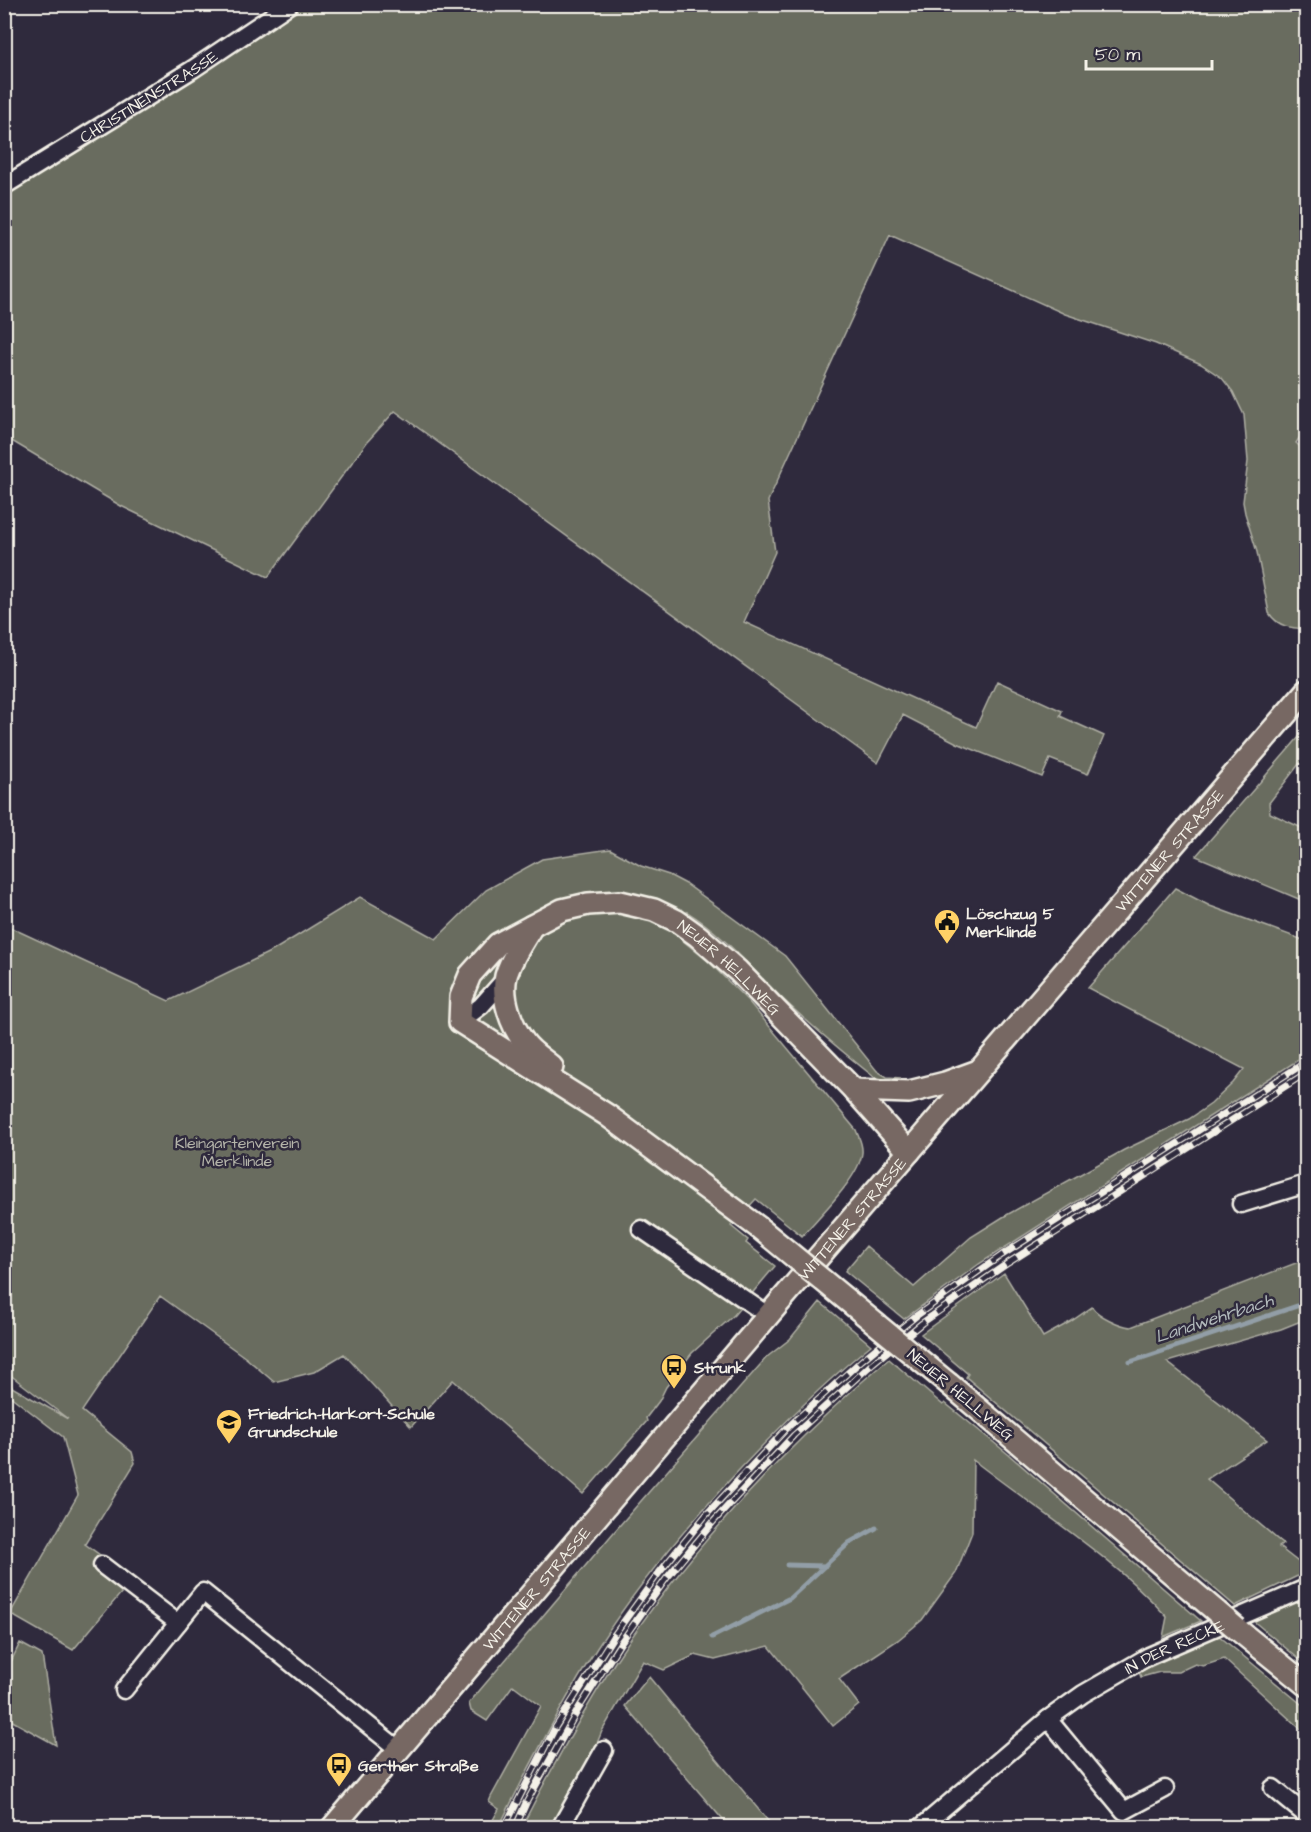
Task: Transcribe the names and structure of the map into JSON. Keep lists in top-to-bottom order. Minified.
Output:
{"streets":{"main road":["WITTENER STRASSE","NEUER HELLWEG"],"street":["CHRISTINENSTRASSE","IN DER RECKE"]},"crossings":[["WITTENER STRASSE","NEUER HELLWEG"]],"water":["Landwehrbach"],"parks":["Kleingartenverein Merklinde"],"places":{"public building":["Löschzug 5 Merklinde"],"bus stop":["Strunk","Gerther Straße"],"school or university":["Friedrich-Harkort-Schule Grundschule"]},"scale_bar":"50 m"}
